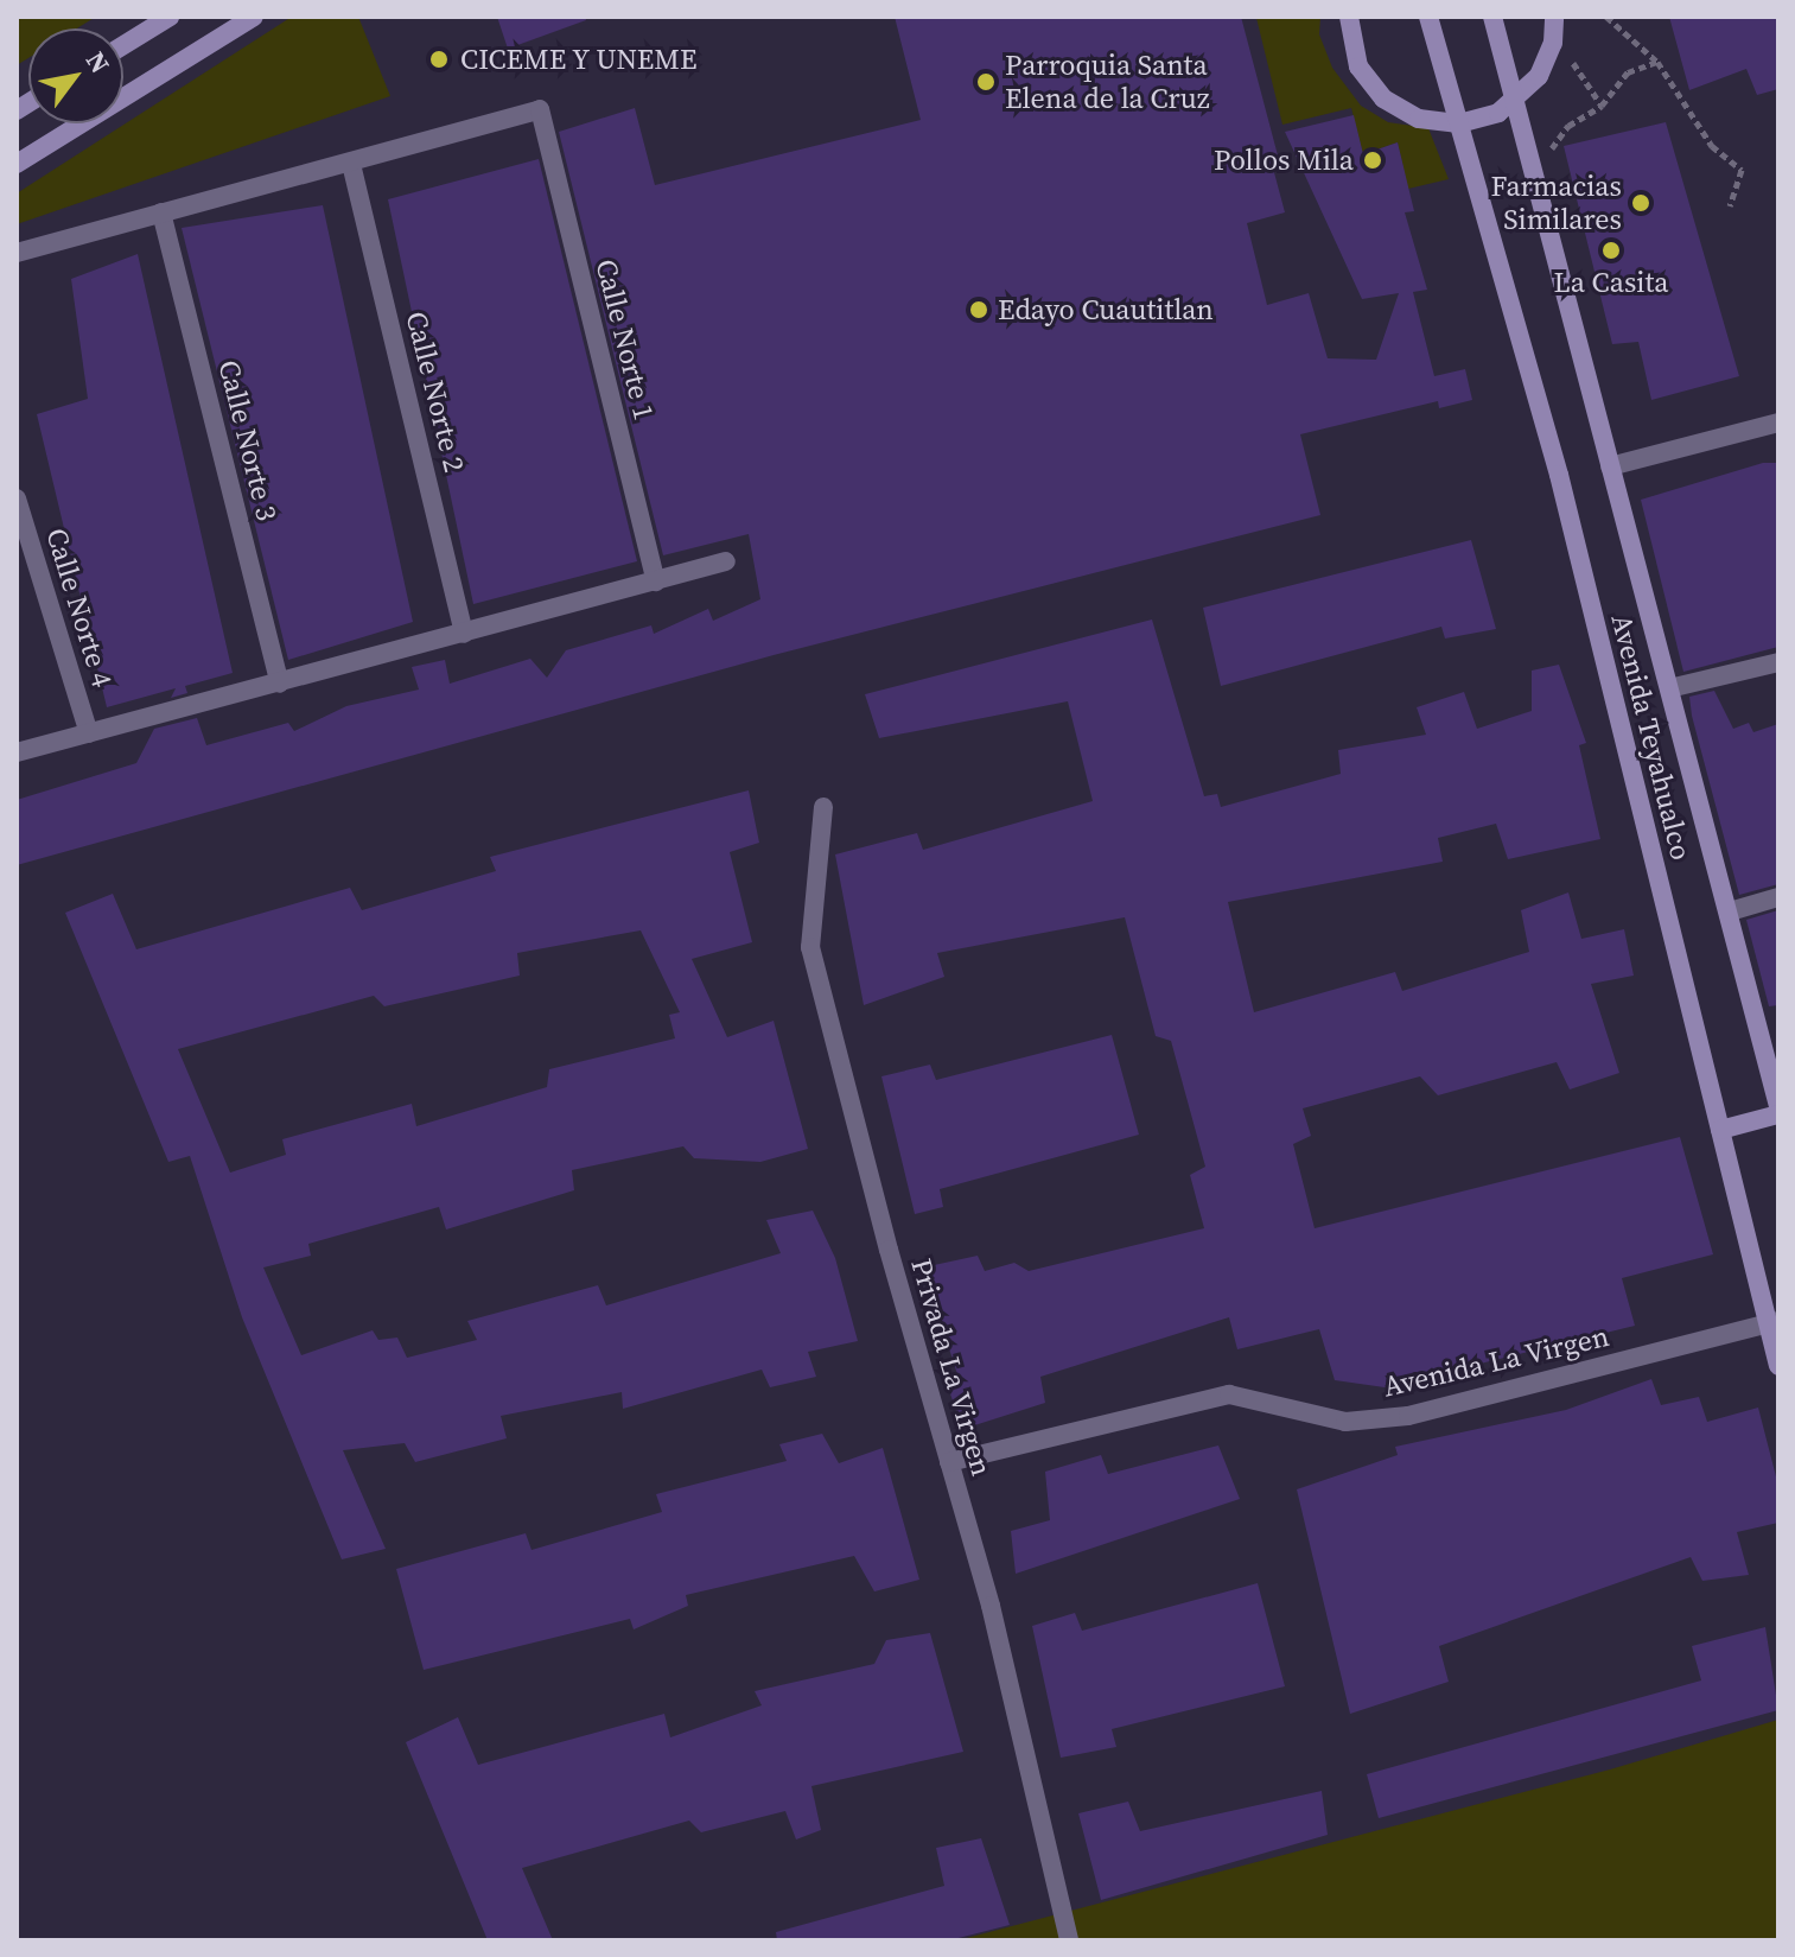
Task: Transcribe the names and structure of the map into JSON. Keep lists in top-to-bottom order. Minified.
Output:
{"streets":{"main road":["Avenida Teyahualco"],"street":["Calle Norte 1","Calle Norte 2","Calle Norte 3","Calle Norte 4","Avenida La Virgen","Privada La Virgen"]},"crossings":[["Calle Norte 1","Calle Norte 2"],["Avenida Teyahualco","Avenida La Virgen"],["Avenida La Virgen","Privada La Virgen"]],"places":["CICEME Y UNEME","Parroquia Santa Elena de la Cruz","Pollos Mila","Farmacias Similares","La Casita","Edayo Cuautitlan"],"north":"top right"}
